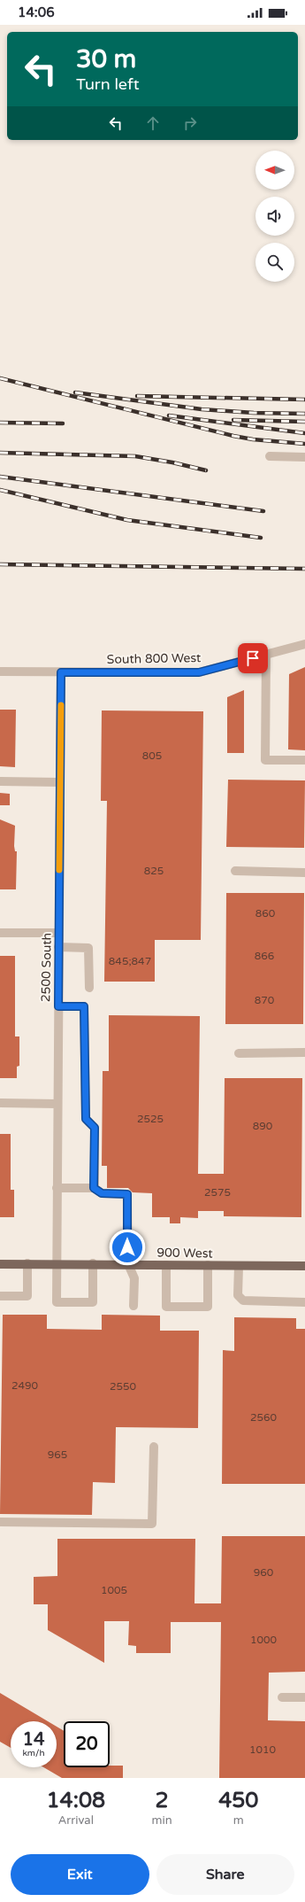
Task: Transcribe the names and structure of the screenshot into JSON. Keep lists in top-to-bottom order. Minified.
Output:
{"streets":{"main road":["900 West"],"street":["South 800 West","2500 South"]},"crossings":[["South 800 West","2500 South"],["2500 South","900 West"]],"house_numbers":["805","825","860","866","845;847","870","2525","890","2575","2490","2550","2560","965","960","1005","1000","1010"],"north":"left","page":{"status":"14:06","turn":["30 m","Turn left"],"speed":"14 km/h","limit":"20","eta":["14:08","Arrival","2","min","450","m"],"buttons":["Exit","Share"]}}
